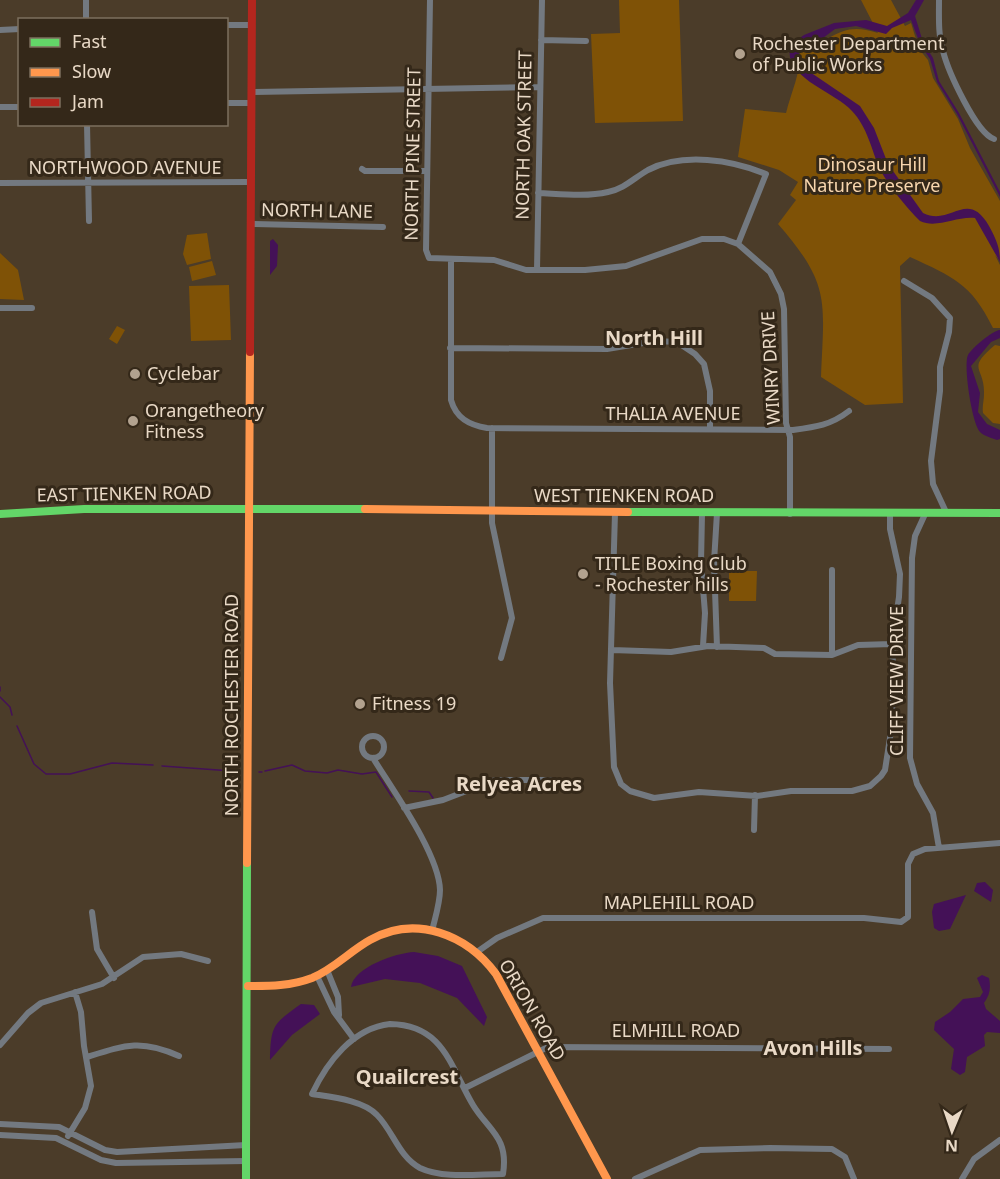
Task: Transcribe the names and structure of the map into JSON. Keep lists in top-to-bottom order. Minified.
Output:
{"streets":{"main road":["EAST TIENKEN ROAD","WEST TIENKEN ROAD","NORTH ROCHESTER ROAD","ORION ROAD"],"street":["NORTH OAK STREET","NORTH PINE STREET","NORTHWOOD AVENUE","NORTH LANE","WINRY DRIVE","THALIA AVENUE","CLIFF VIEW DRIVE","MAPLEHILL ROAD","ELMHILL ROAD"]},"crossings":[["NORTHWOOD AVENUE","NORTH ROCHESTER ROAD"],["NORTH LANE","NORTH ROCHESTER ROAD"],["WINRY DRIVE","THALIA AVENUE"],["WINRY DRIVE","WEST TIENKEN ROAD"],["EAST TIENKEN ROAD","WEST TIENKEN ROAD"],["EAST TIENKEN ROAD","NORTH ROCHESTER ROAD"],["WEST TIENKEN ROAD","CLIFF VIEW DRIVE"],["WEST TIENKEN ROAD","NORTH ROCHESTER ROAD"],["CLIFF VIEW DRIVE","MAPLEHILL ROAD"],["NORTH ROCHESTER ROAD","ORION ROAD"],["MAPLEHILL ROAD","ORION ROAD"],["ORION ROAD","ELMHILL ROAD"]],"districts":["North Hill","Relyea Acres","Avon Hills","Quailcrest"],"parks":["Dinosaur Hill Nature Preserve"],"places":["Rochester Department of Public Works","Cyclebar","Orangetheory Fitness","TITLE Boxing Club - Rochester hills","Fitness 19"],"legend":["Fast","Slow","Jam"],"north":"bottom"}
